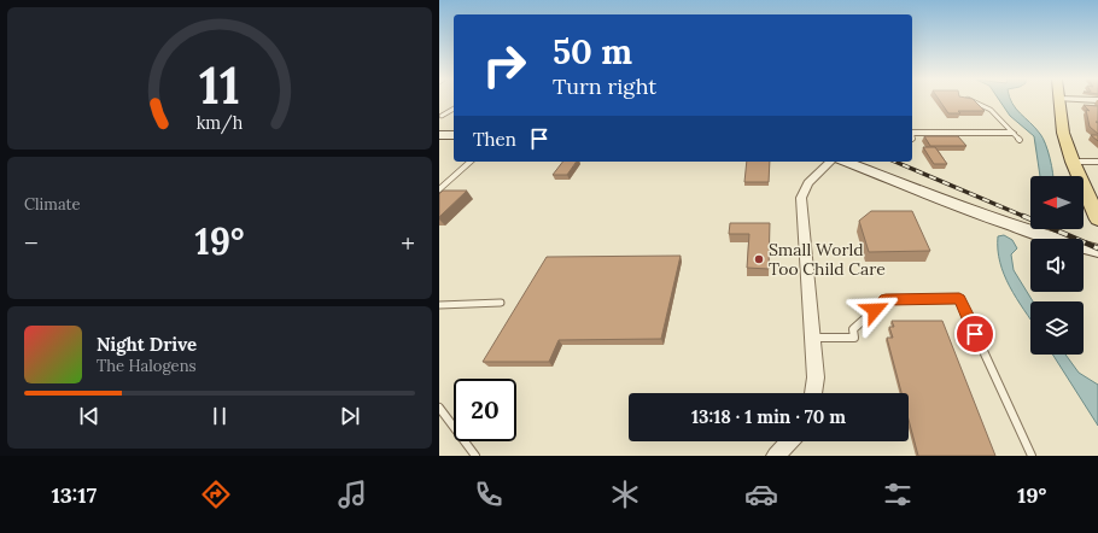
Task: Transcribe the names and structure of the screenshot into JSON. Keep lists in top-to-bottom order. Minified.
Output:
{"places":["Small World Too Child Care"],"north":"left","page":{"turn":["50 m","Turn right"],"then":"Then","tile":"Climate","heat":["−","19°","+"],"song":["Night Drive","The Halogens"],"limit":"20","trip":"13:18 · 1 min · 70 m","tabs":["13:17","19°"],"gauge":["11","km/h"]}}
